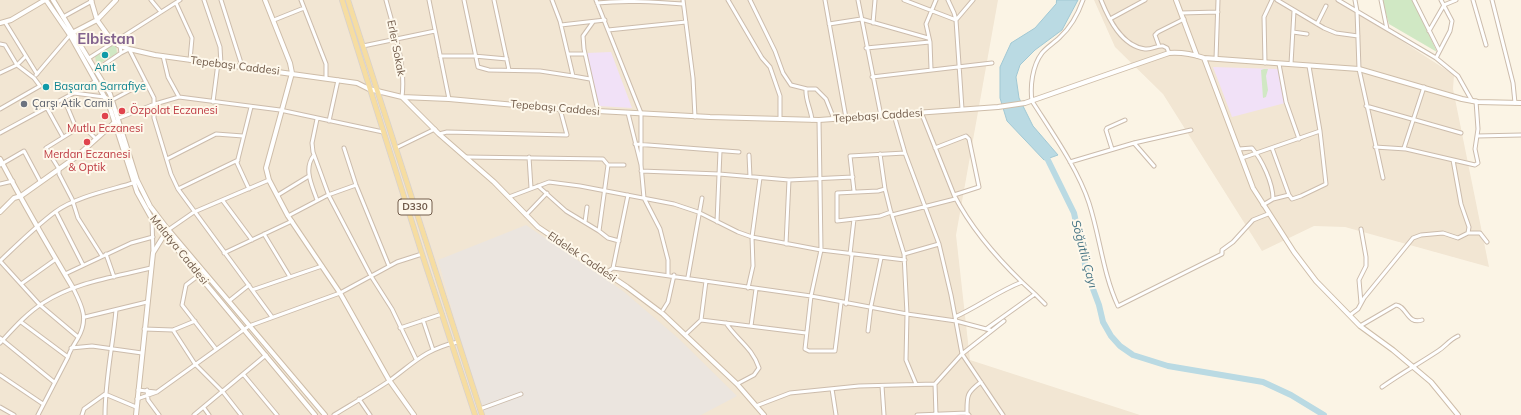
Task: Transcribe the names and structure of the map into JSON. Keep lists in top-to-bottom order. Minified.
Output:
{"streets":{"main road":["D330"],"street":["Erler Sokak","Tepebaşı Caddesi","Malatya Caddesi","Eldelek Caddesi"]},"crossings":[["Erler Sokak","Tepebaşı Caddesi"],["Erler Sokak","Eldelek Caddesi"],["Tepebaşı Caddesi","D330"],["Tepebaşı Caddesi","Eldelek Caddesi"]],"districts":["Elbistan"],"water":["Söğütlü Çayı"],"places":["Anıt","Başaran Sarrafiye","Çarşı Atik Camii","Özpolat Eczanesi","Mutlu Eczanesi","Merdan Eczanesi & Optik"]}
